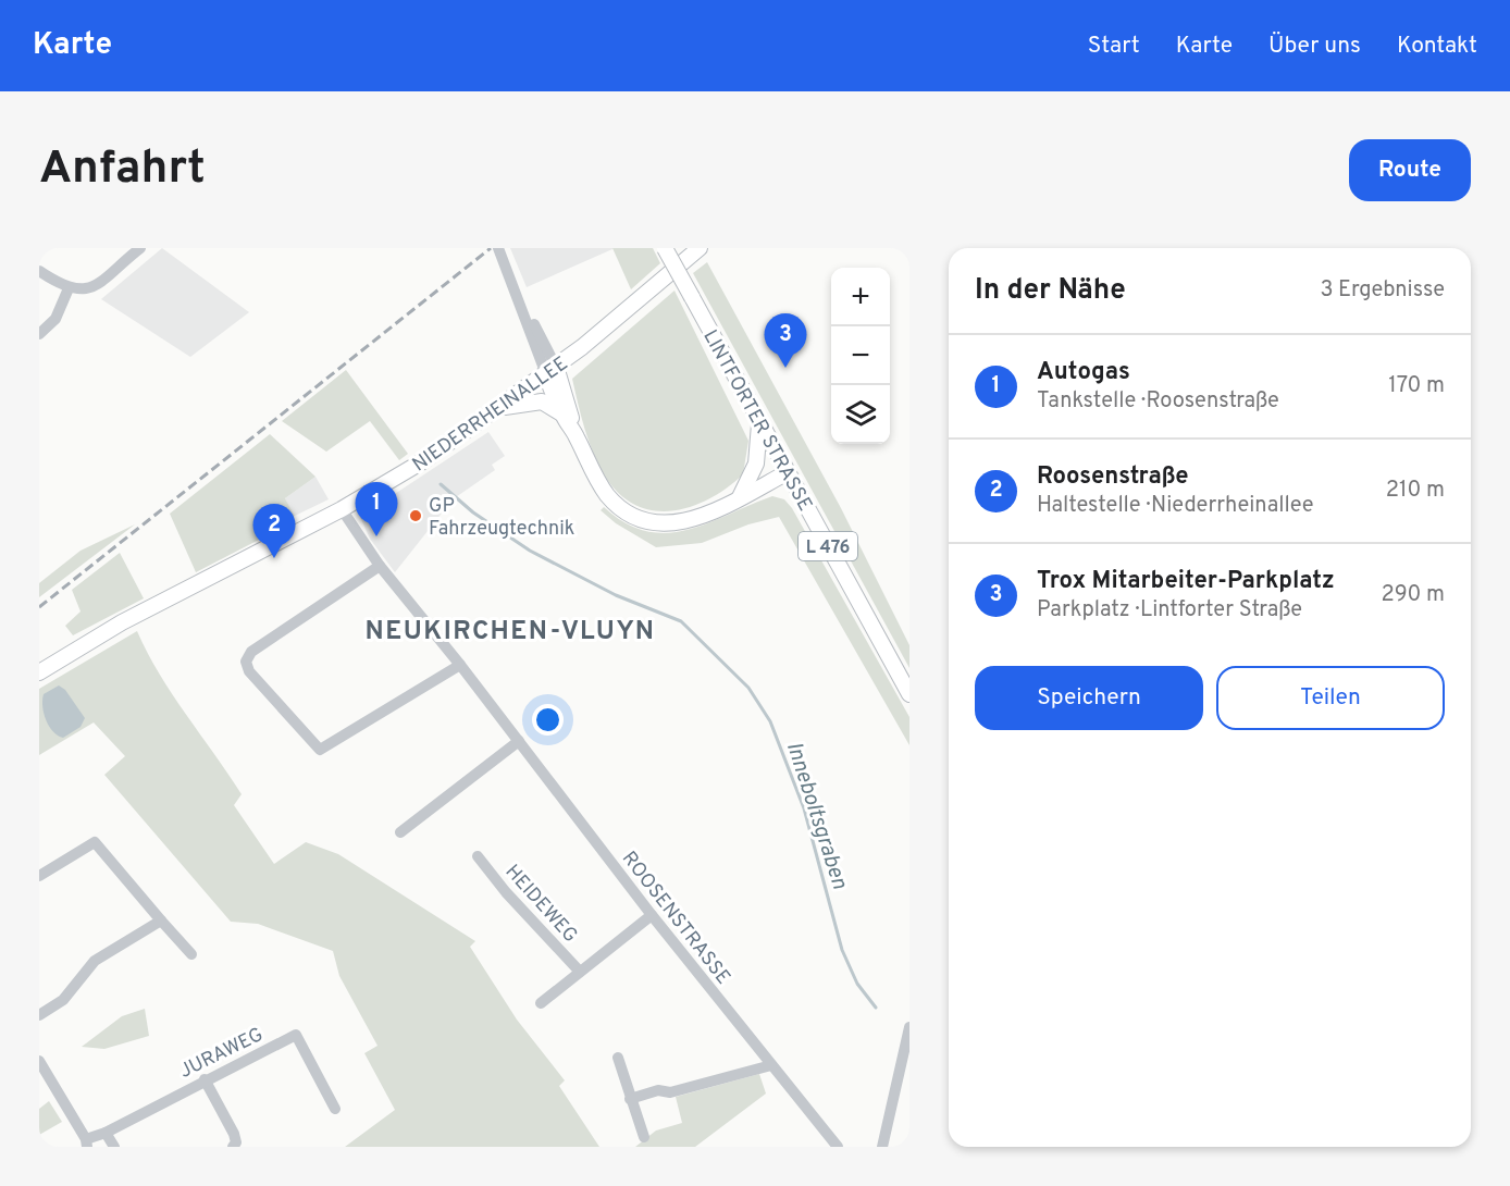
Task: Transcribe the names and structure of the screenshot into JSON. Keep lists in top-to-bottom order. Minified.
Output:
{"streets":{"main road":["NIEDERRHEINALLEE","LINTFORTER STRASSE","L 476"],"street":["HEIDEWEG","ROOSENSTRASSE","JURAWEG"]},"crossings":[["NIEDERRHEINALLEE","ROOSENSTRASSE"]],"districts":["NEUKIRCHEN-VLUYN"],"water":["Inneboltsgraben"],"places":["GP Fahrzeugtechnik"],"page":{"header":"Karte","nav":["Start","Karte","Über uns","Kontakt"],"buttons":["Route",["Speichern","Teilen"]],"title":"Anfahrt","heading":["In der Nähe","3 Ergebnisse"],"map_buttons":["+","−"],"pins":["3","1","2"],"list":[{"mark":"1","name":"Autogas","note":"Tankstelle · Roosenstraße","value":"170 m"},{"mark":"2","name":"Roosenstraße","note":"Haltestelle · Niederrheinallee","value":"210 m"},{"mark":"3","name":"Trox Mitarbeiter-Parkplatz","note":"Parkplatz · Lintforter Straße","value":"290 m"}]}}
